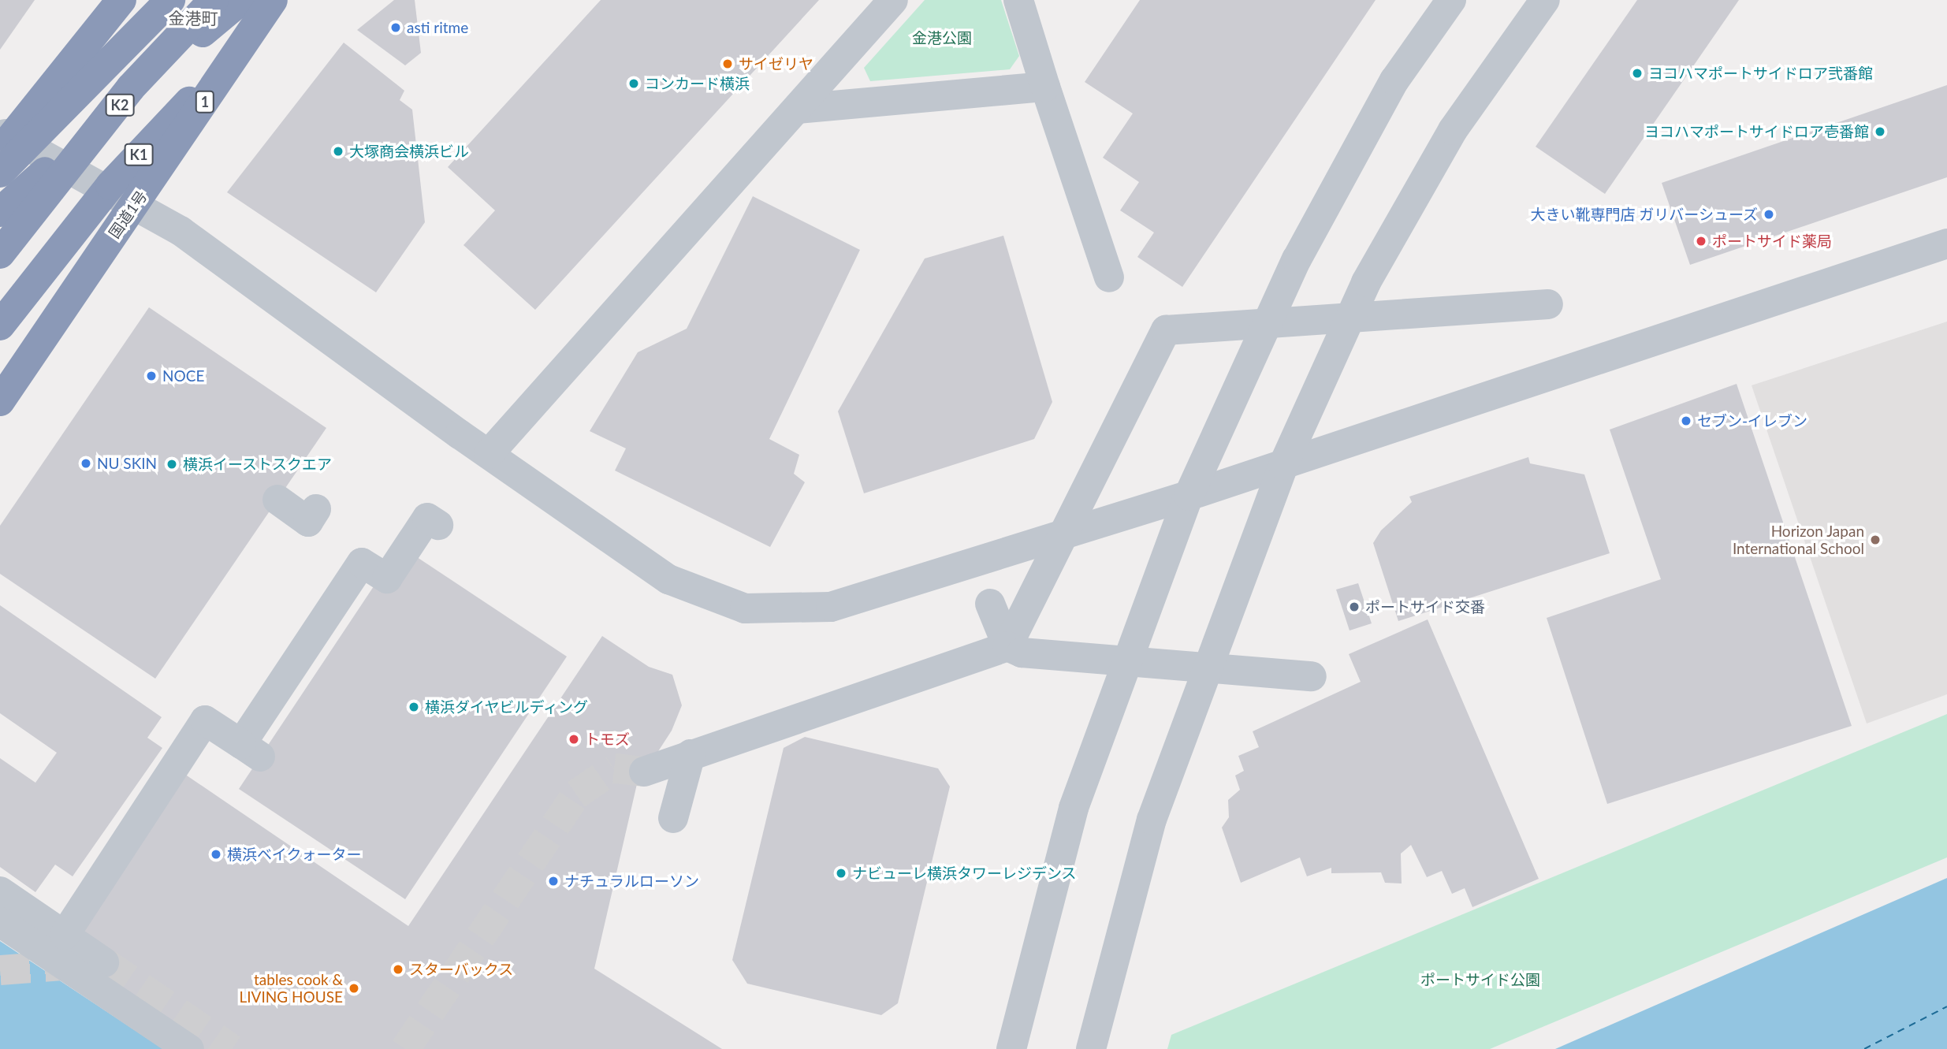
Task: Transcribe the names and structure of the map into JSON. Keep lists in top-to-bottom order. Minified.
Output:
{"streets":{"highway":["1","K2","K1","国道1号"]},"districts":["金港町"],"parks":["金港公園","ポートサイド公園"],"places":["asti ritme","サイゼリヤ","ヨコハマポートサイドロア弐番館","コンカード横浜","ヨコハマポートサイドロア壱番館","大塚商会横浜ビル","大きい靴専門店 ガリバーシューズ","ポートサイド薬局","NOCE","セブン-イレブン","NU SKIN","横浜イーストスクエア","Horizon Japan International School","ポートサイド交番","横浜ダイヤビルディング","トモズ","横浜ベイクォーター","ナビューレ横浜タワーレジデンス","ナチュラルローソン","スターバックス","tables cook & LIVING HOUSE"]}
